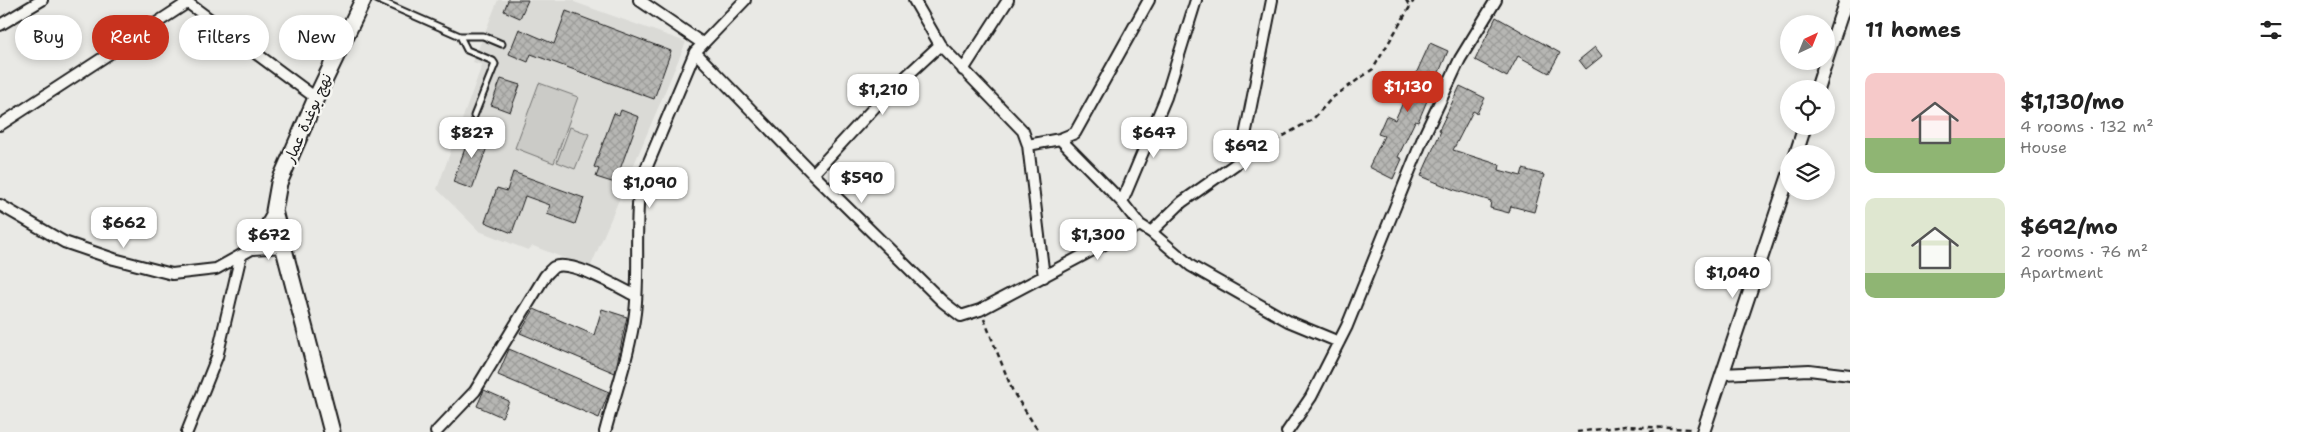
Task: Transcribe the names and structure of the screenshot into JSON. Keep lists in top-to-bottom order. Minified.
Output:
{"streets":{"main road":["نهج بوغدة عمار"]},"north":"top right","page":{"heading":"11 homes","chip":["Buy","Rent","Filters","New"],"list":[{"name":"$1,130/mo","note":"4 rooms · 132 m² · House"},{"name":"$692/mo","note":"2 rooms · 76 m² · Apartment"}],"price":["$1,130","$1,210","$827","$647","$692","$590","$1,090","$662","$672","$1,300","$1,040"]}}
